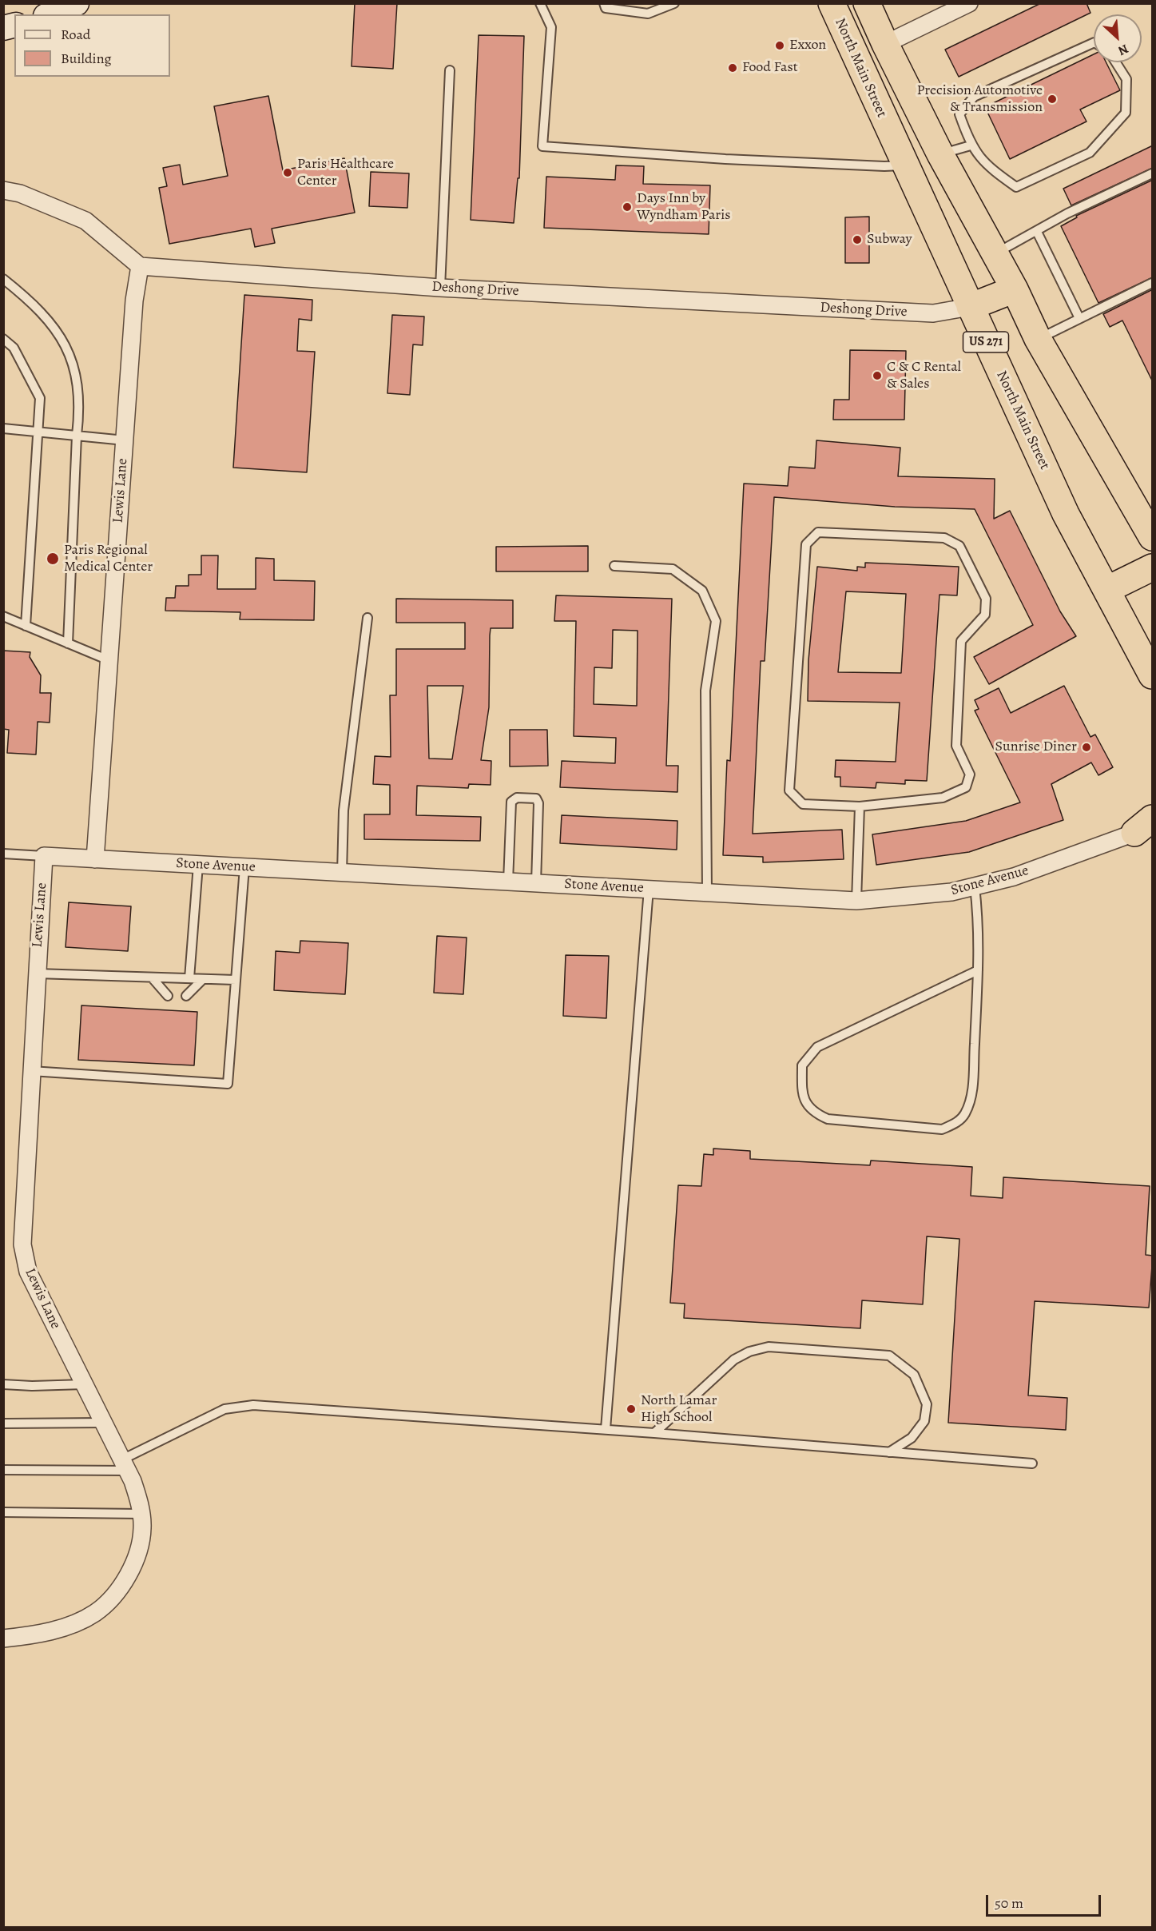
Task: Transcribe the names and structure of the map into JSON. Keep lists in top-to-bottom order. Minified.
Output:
{"streets":{"highway":["North Main Street","US 271"],"street":["Deshong Drive","Lewis Lane","Stone Avenue"]},"crossings":[["North Main Street","Deshong Drive"],["Deshong Drive","Lewis Lane"],["Lewis Lane","Stone Avenue"]],"places":["Exxon","Food Fast","Precision Automotive & Transmission","Paris Healthcare Center","Days Inn by Wyndham Paris","Subway","C & C Rental & Sales","Paris Regional Medical Center","Sunrise Diner","North Lamar High School"],"legend":["Road","Building"],"scale_bar":"50 m","north":"bottom right"}
